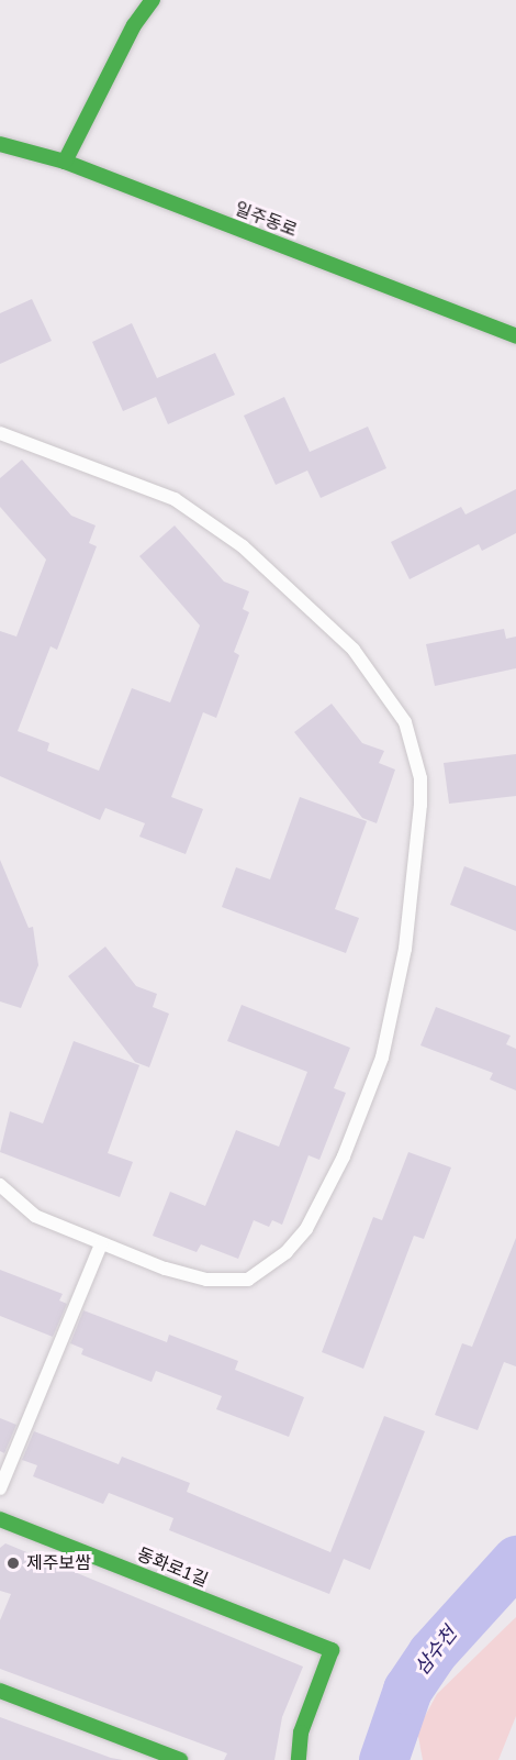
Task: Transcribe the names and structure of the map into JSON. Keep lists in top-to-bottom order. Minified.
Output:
{"streets":{"street":["일주동로","동화로1길"]},"water":["삼수천"],"places":["제주보쌈"]}
